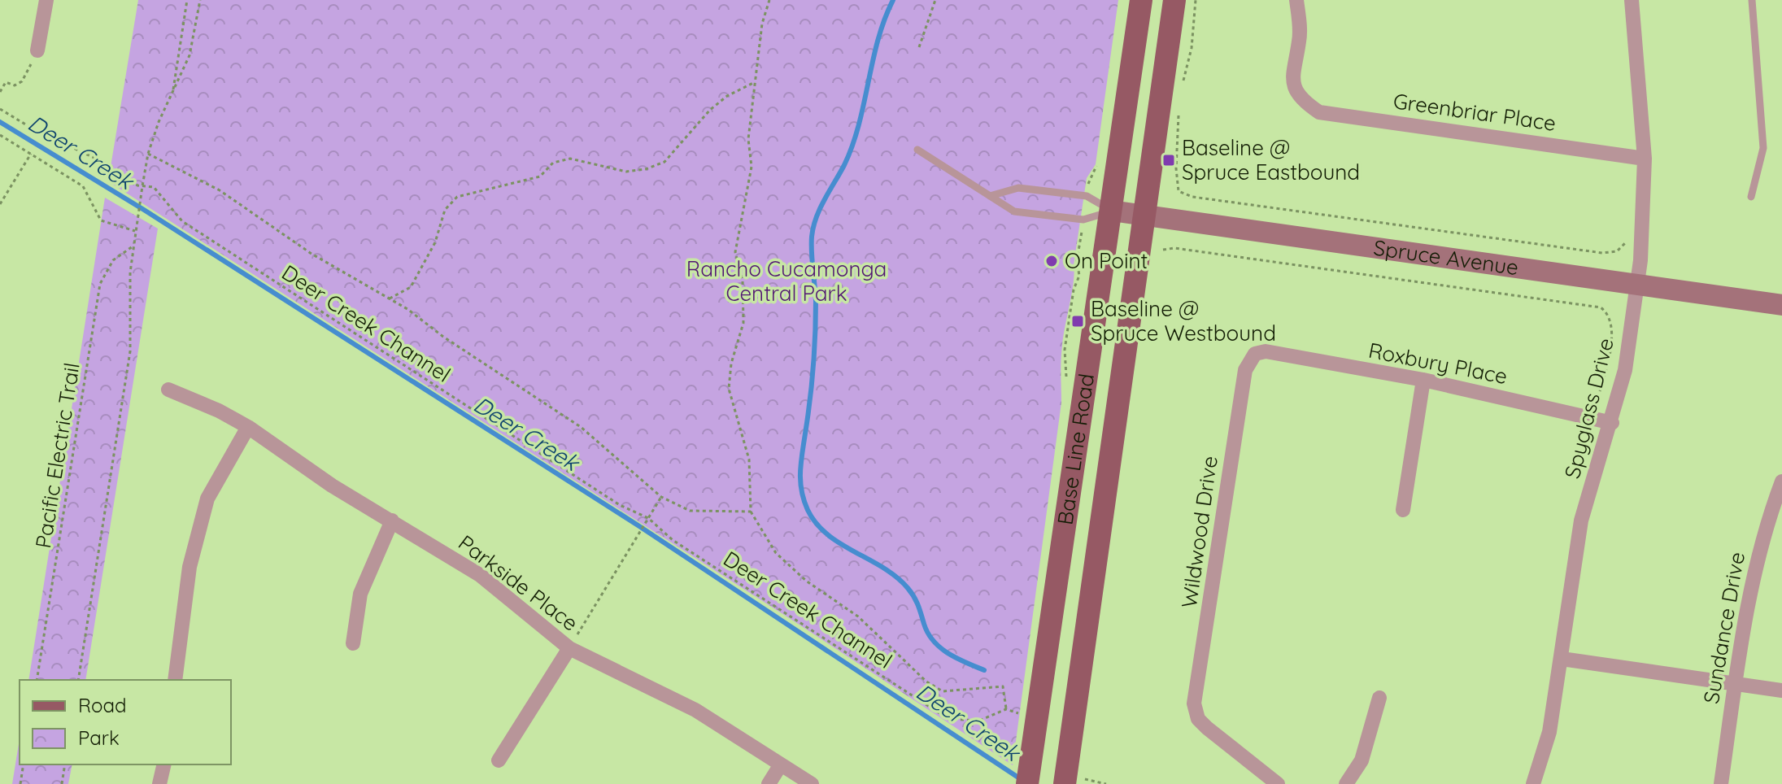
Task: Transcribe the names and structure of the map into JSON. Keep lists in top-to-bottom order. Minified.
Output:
{"streets":{"main road":["Base Line Road"],"street":["Greenbriar Place","Spruce Avenue","Roxbury Place","Spyglass Drive","Wildwood Drive","Parkside Place","Sundance Drive"],"path":["Deer Creek Channel","Pacific Electric Trail"]},"crossings":[["Greenbriar Place","Spyglass Drive"],["Spruce Avenue","Spyglass Drive"],["Spruce Avenue","Base Line Road"],["Roxbury Place","Spyglass Drive"],["Roxbury Place","Wildwood Drive"]],"water":["Deer Creek"],"parks":["Rancho Cucamonga Central Park"],"places":{"transit":["Baseline @ Spruce Eastbound","Baseline @ Spruce Westbound"],"other":["On Point"]},"legend":["Road","Park"]}
